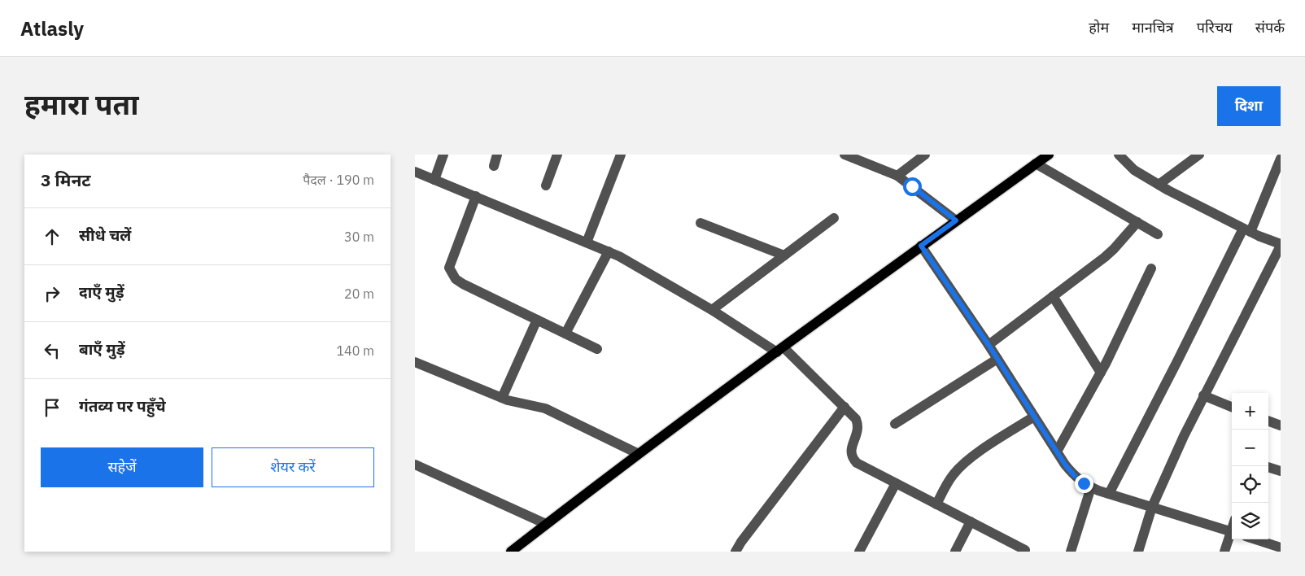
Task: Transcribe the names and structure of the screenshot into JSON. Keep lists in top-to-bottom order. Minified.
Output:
{"page":{"header":"Atlasly","nav":["होम","मानचित्र","परिचय","संपर्क"],"title":"हमारा पता","buttons":["दिशा",["सहेजें","शेयर करें"]],"heading":["3 मिनट","पैदल · 190 m"],"list":[["सीधे चलें","30 m"],["दाएँ मुड़ें","20 m"],["बाएँ मुड़ें","140 m"],"गंतव्य पर पहुँचे"],"map_buttons":["+","−"]}}
